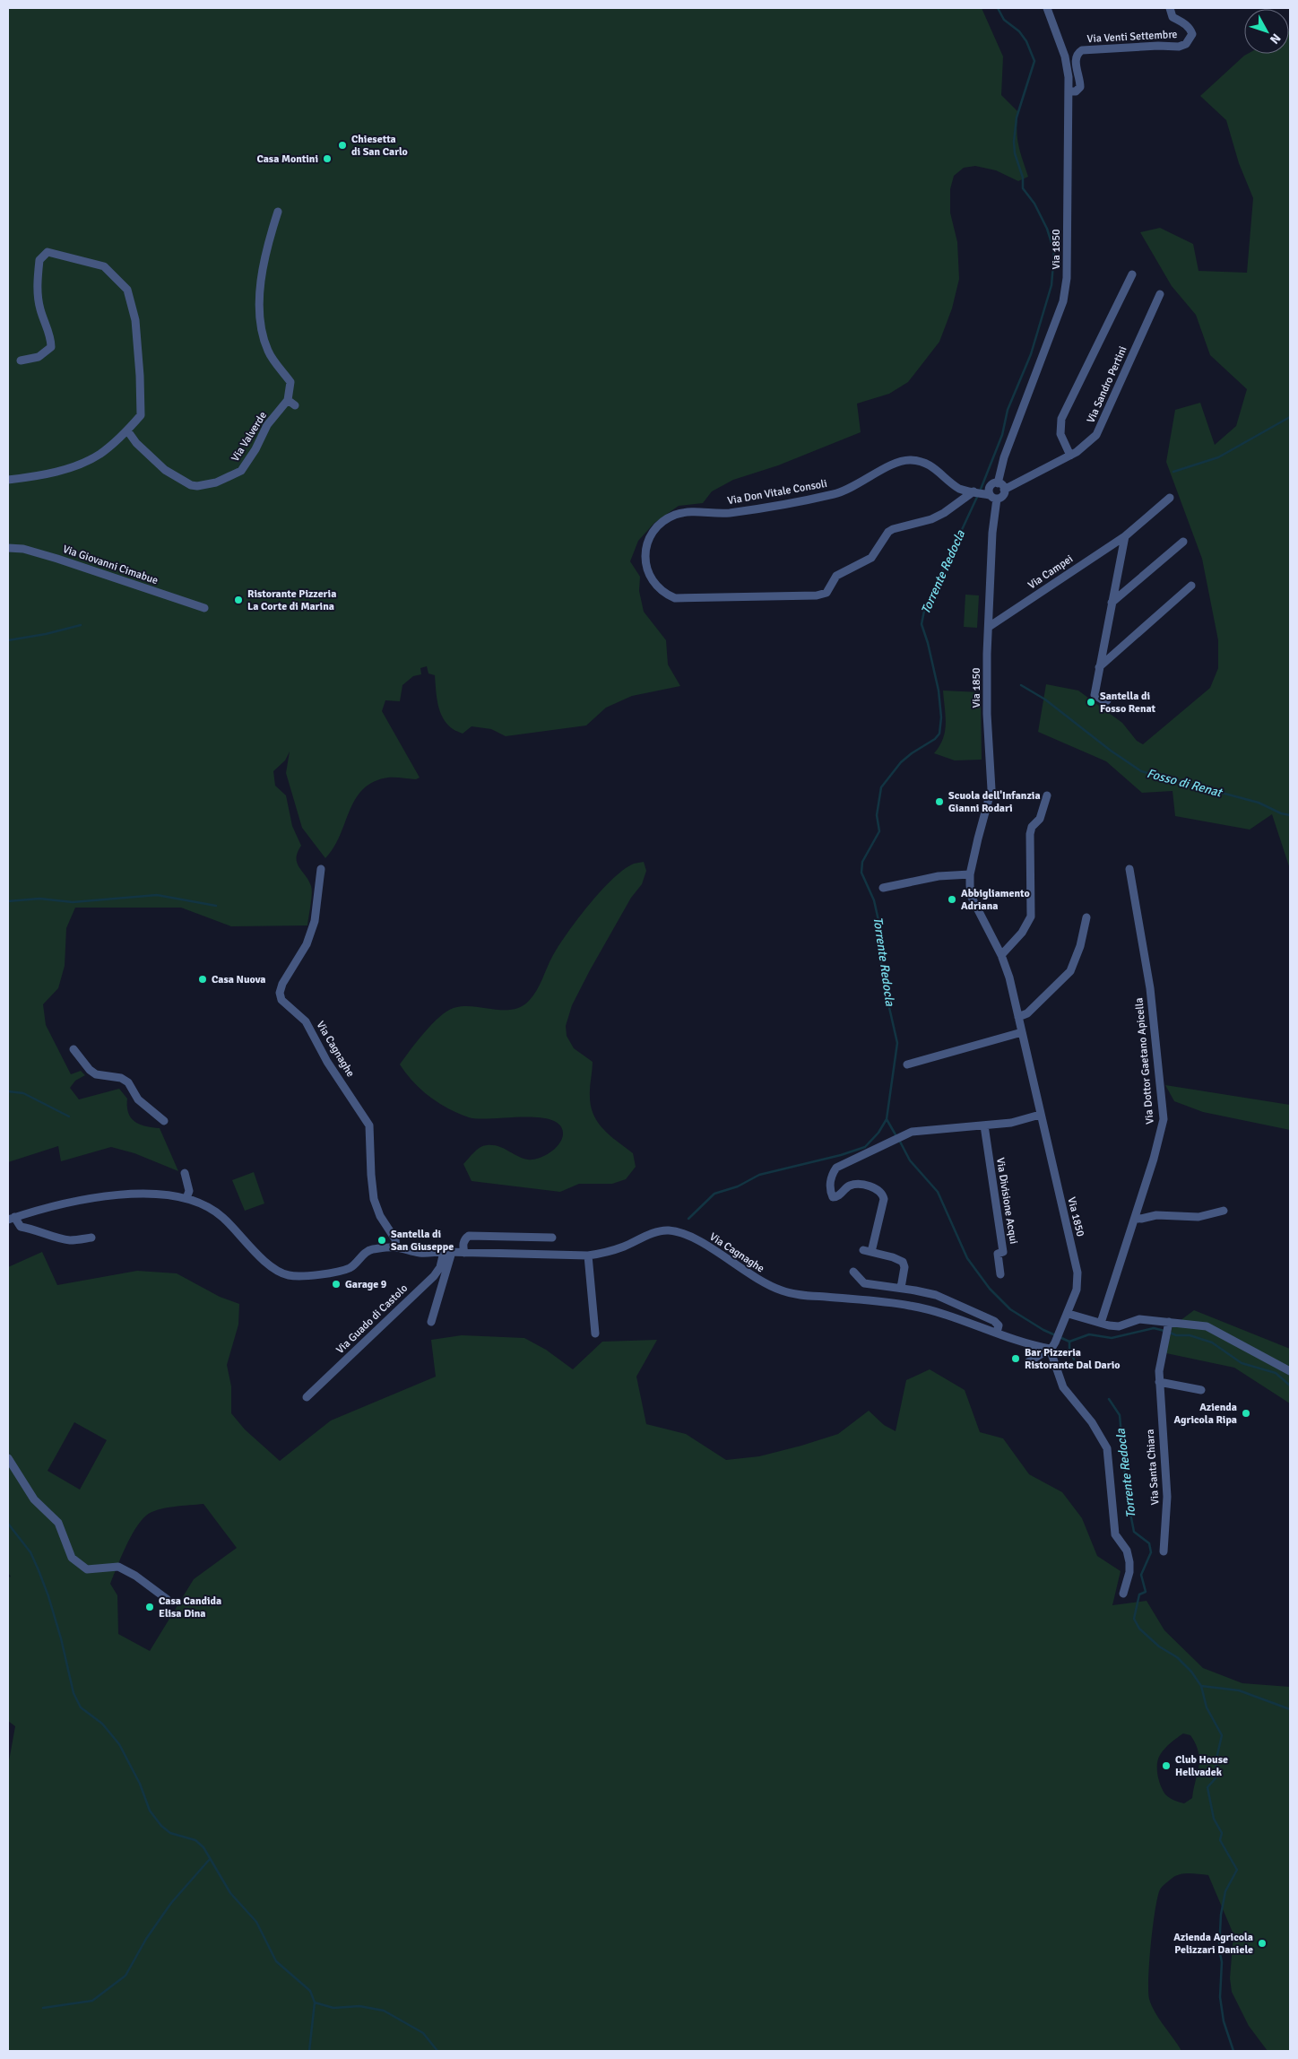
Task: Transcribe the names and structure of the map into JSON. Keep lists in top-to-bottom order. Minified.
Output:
{"streets":{"street":["Via Venti Settembre","Via 1850","Via Sandro Pertini","Via Valverde","Via Don Vitale Consoli","Via Giovanni Cimabue","Via Campei","Via Cagnaghe","Via Dottor Gaetano Apicella","Via Divisione Acqui","Via Guado di Castolo","Via Santa Chiara"]},"crossings":[["Via Venti Settembre","Via 1850"],["Via 1850","Via Sandro Pertini"],["Via 1850","Via Don Vitale Consoli"],["Via 1850","Via Campei"],["Via 1850","Via Cagnaghe"],["Via Sandro Pertini","Via Don Vitale Consoli"],["Via Cagnaghe","Via Guado di Castolo"]],"water":["Torrente Redocla","Fosso di Renat"],"places":["Chiesetta di San Carlo","Casa Montini","Ristorante Pizzeria La Corte di Marina","Santella di Fosso Renat","Scuola dell'Infanzia Gianni Rodari","Abbigliamento Adriana","Casa Nuova","Santella di San Giuseppe","Garage 9","Bar Pizzeria Ristorante Dal Dario","Azienda Agricola Ripa","Casa Candida Elisa Dina","Club House Hellvadek","Azienda Agricola Pelizzari Daniele"],"north":"bottom right"}
